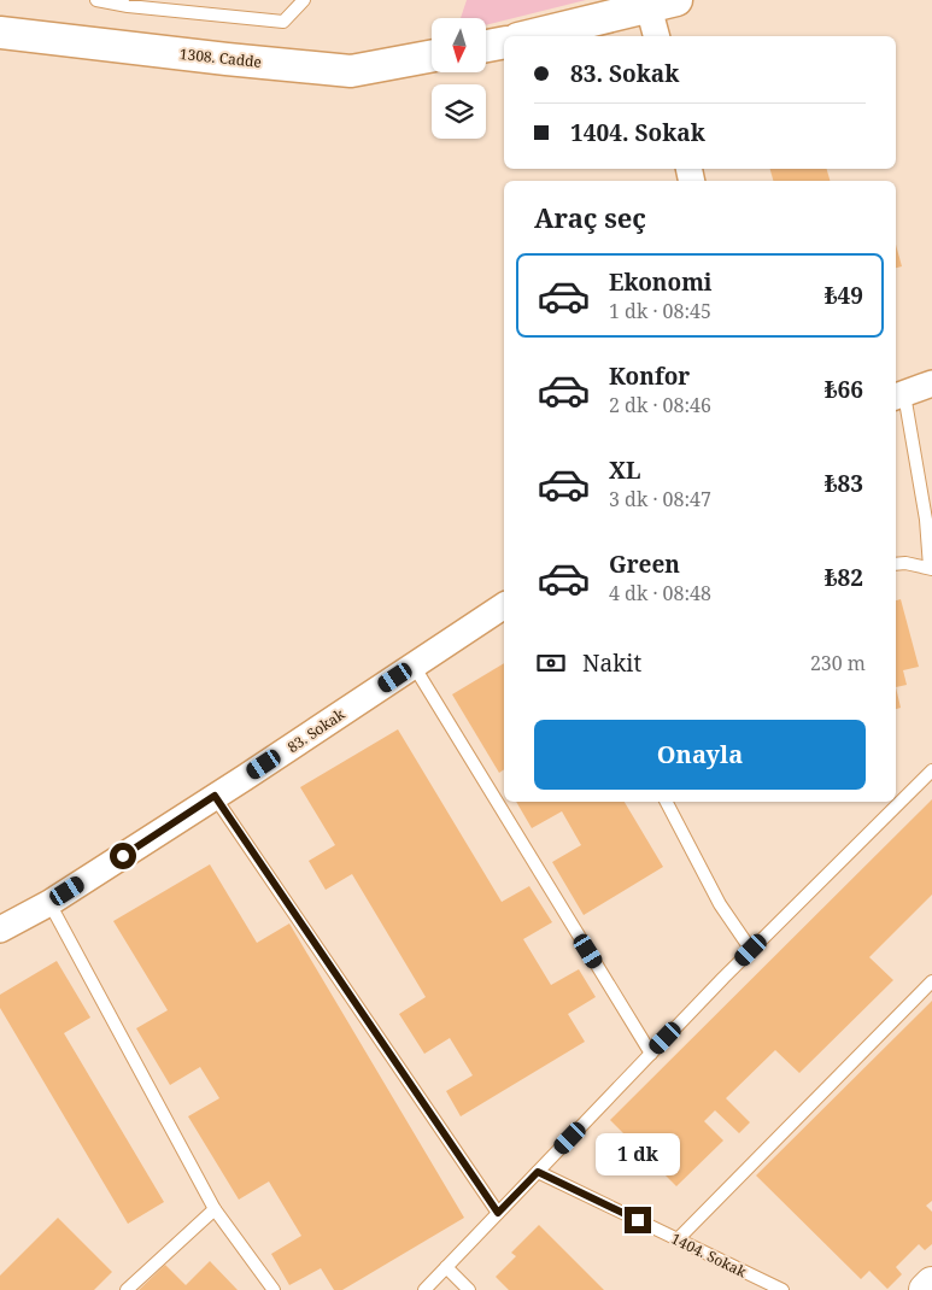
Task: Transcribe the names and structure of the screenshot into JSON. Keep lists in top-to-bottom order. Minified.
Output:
{"streets":{"street":["1308. Cadde","83. Sokak"],"lane":["1404. Sokak"]},"north":"bottom","page":{"banner":["83. Sokak","1404. Sokak"],"heading":"Araç seç","list":[{"name":"Ekonomi","note":"1 dk · 08:45","value":"₺49"},{"name":"Konfor","note":"2 dk · 08:46","value":"₺66"},{"name":"XL","note":"3 dk · 08:47","value":"₺83"},{"name":"Green","note":"4 dk · 08:48","value":"₺82"}],"pay":["Nakit","230 m"],"buttons":"Onayla","bubble":"1 dk"}}
